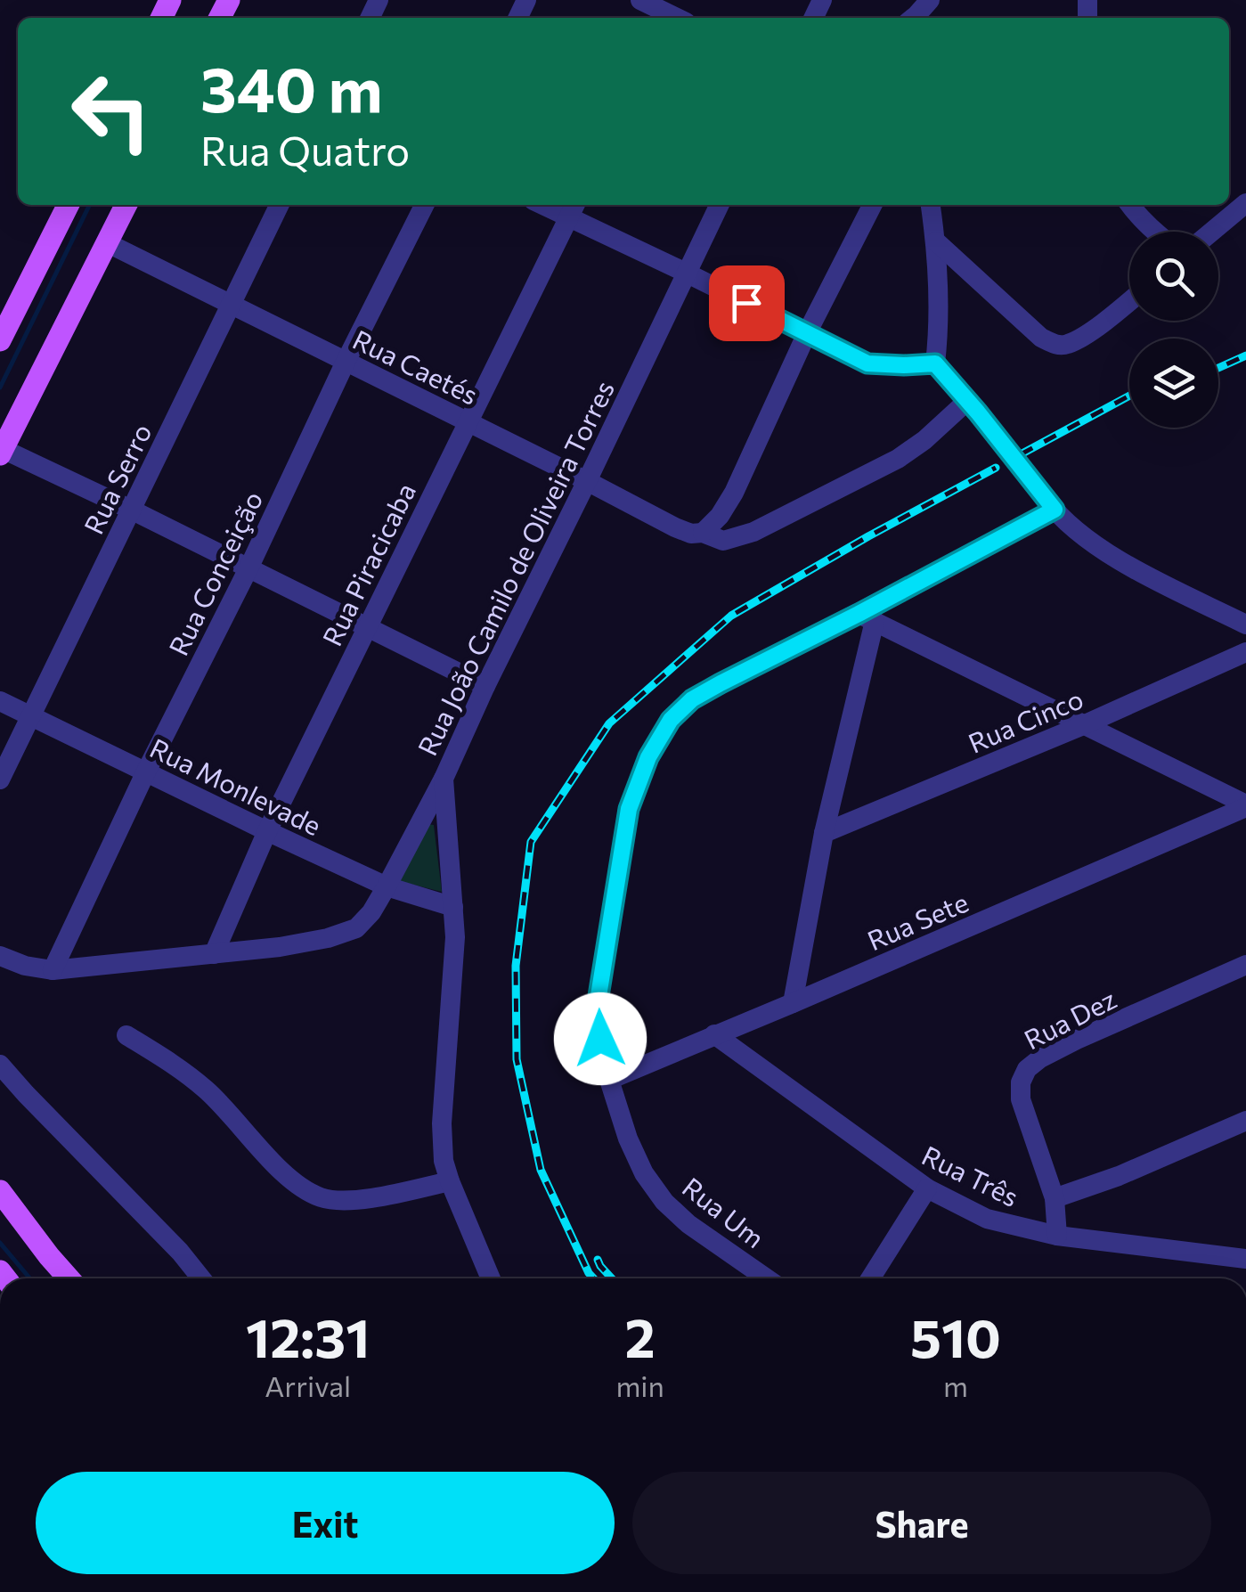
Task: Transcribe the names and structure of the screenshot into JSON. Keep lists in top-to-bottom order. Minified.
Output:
{"streets":{"street":["Rua Caetés","Rua Serro","Rua Piracicaba","Rua João Camilo de Oliveira Torres","Rua Conceição","Rua Cinco","Rua Monlevade","Rua Sete","Rua Dez","Rua Três","Rua Um"]},"crossings":[["Rua Caetés","Rua Serro"],["Rua Caetés","Rua Piracicaba"],["Rua Caetés","Rua João Camilo de Oliveira Torres"],["Rua Caetés","Rua Conceição"],["Rua Serro","Rua Monlevade"],["Rua Piracicaba","Rua Monlevade"],["Rua João Camilo de Oliveira Torres","Rua Monlevade"],["Rua Conceição","Rua Monlevade"],["Rua Sete","Rua Três"],["Rua Sete","Rua Um"],["Rua Dez","Rua Três"]],"page":{"turn":["340 m","Rua Quatro"],"eta":["12:31","Arrival","2","min","510","m"],"buttons":["Exit","Share"]}}
